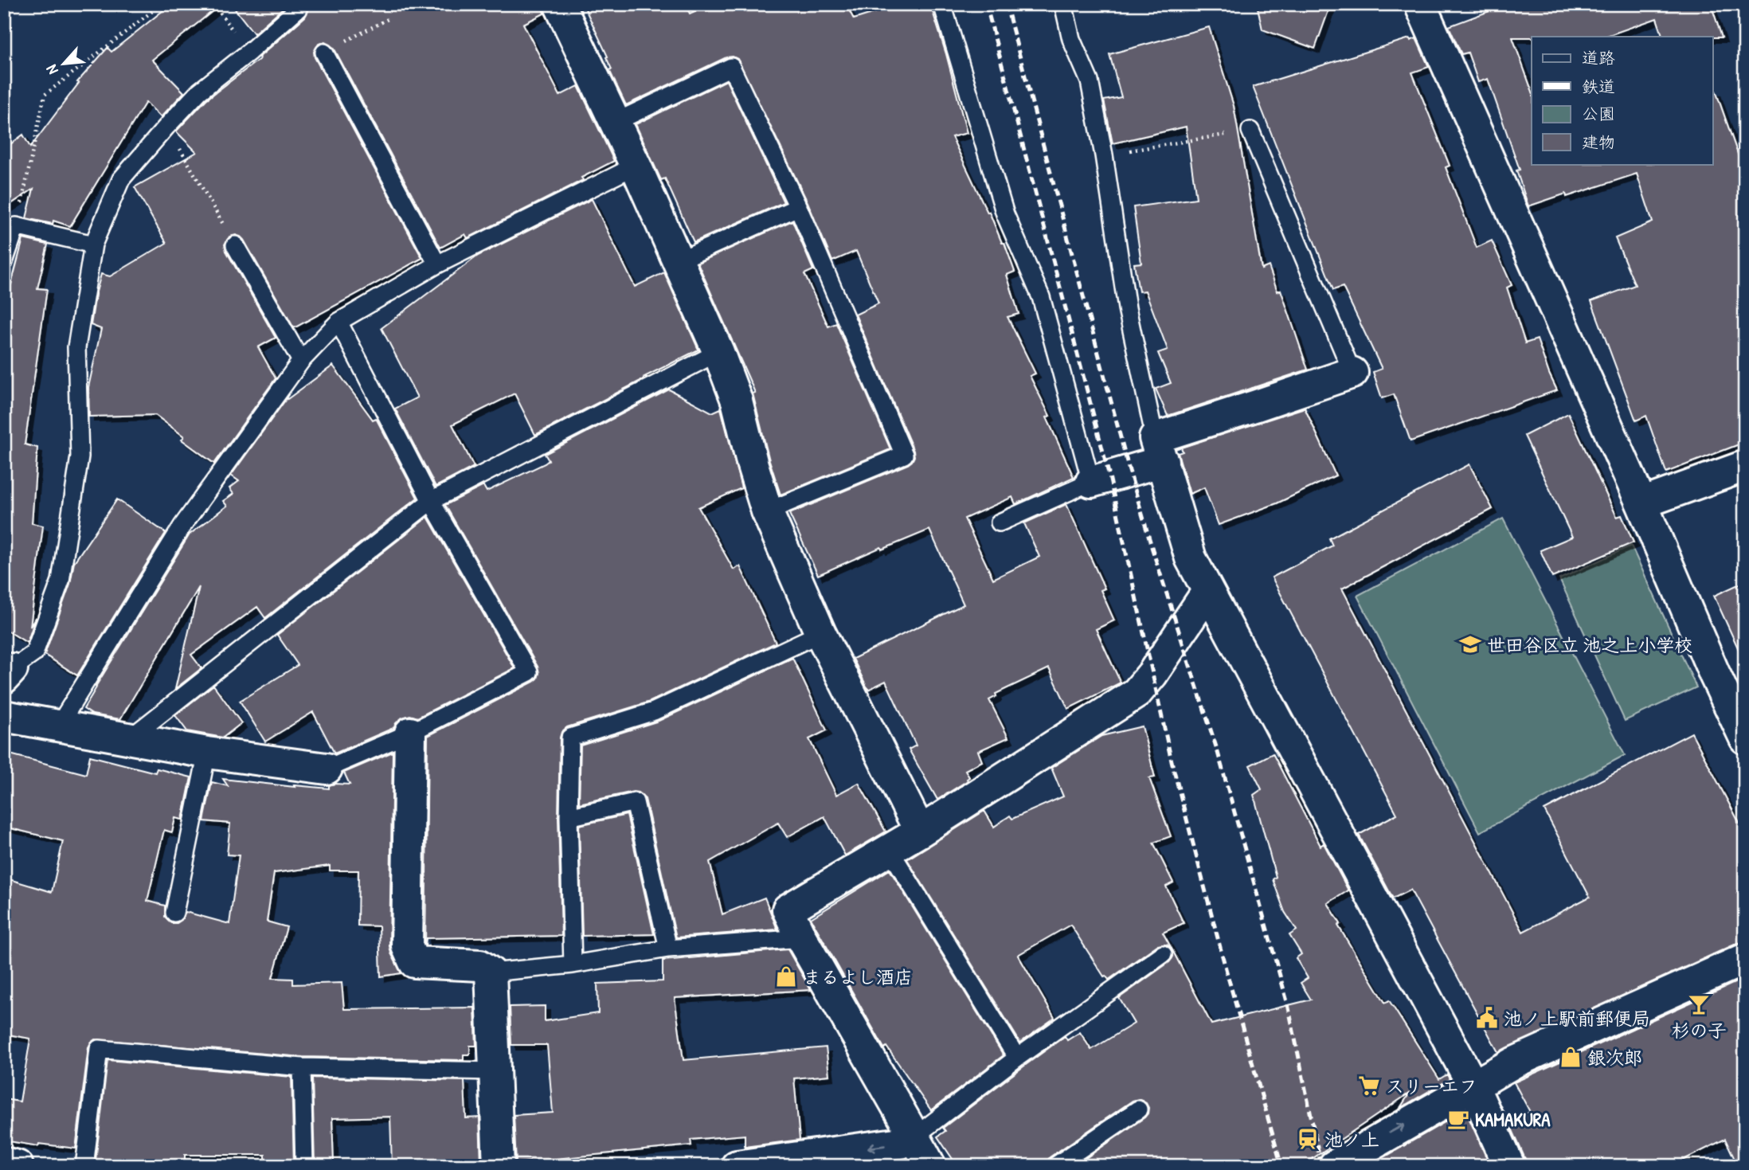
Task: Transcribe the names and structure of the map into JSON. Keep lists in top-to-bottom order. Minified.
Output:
{"places":{"school or university":["世田谷区立 池之上小学校"],"shop":["まるよし酒店","銀次郎"],"bar":["杉の子"],"public building":["池ノ上駅前郵便局"],"supermarket":["スリーエフ"],"cafe":["KAMAKURA"],"station":["池ノ上"]},"legend":["道路","鉄道","公園","建物"],"north":"bottom left"}
